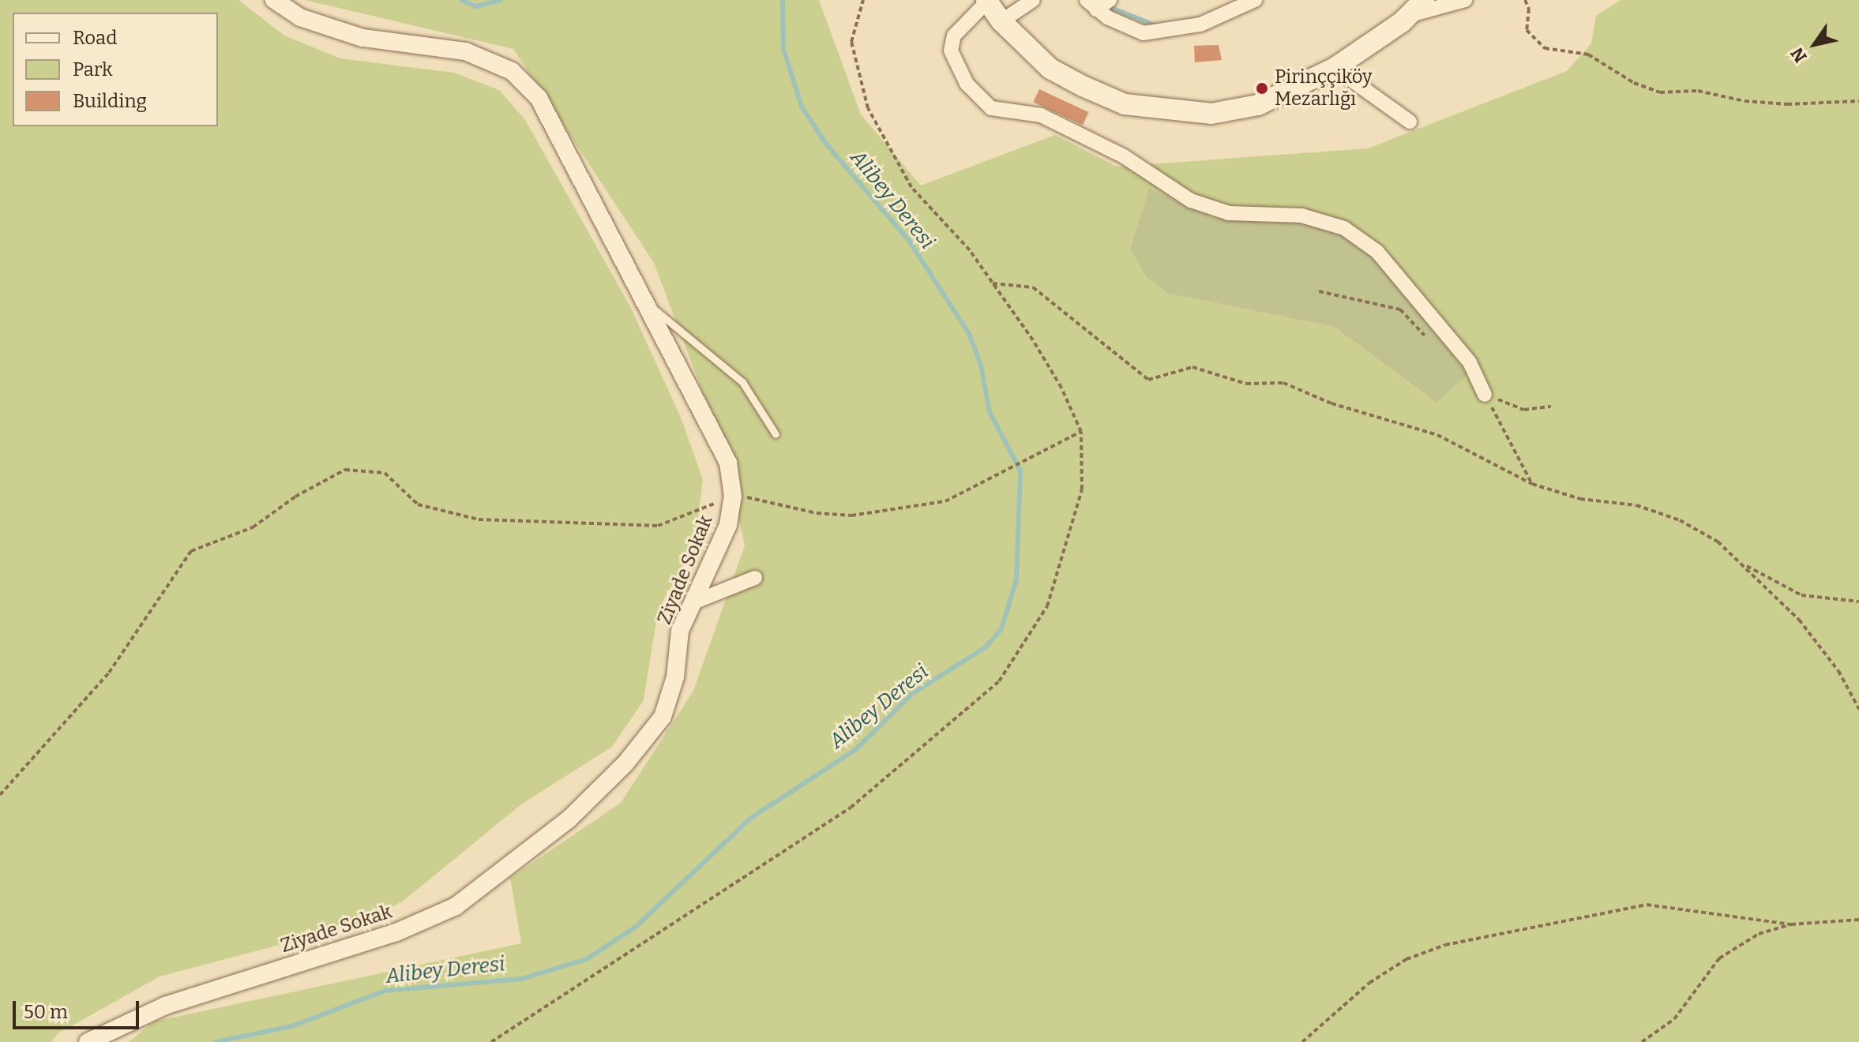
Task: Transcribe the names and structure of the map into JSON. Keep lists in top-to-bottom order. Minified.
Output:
{"streets":{"street":["Ziyade Sokak"]},"water":["Alibey Deresi"],"places":["Pirinççiköy Mezarlığı"],"legend":["Road","Park","Building"],"scale_bar":"50 m","north":"bottom left"}
